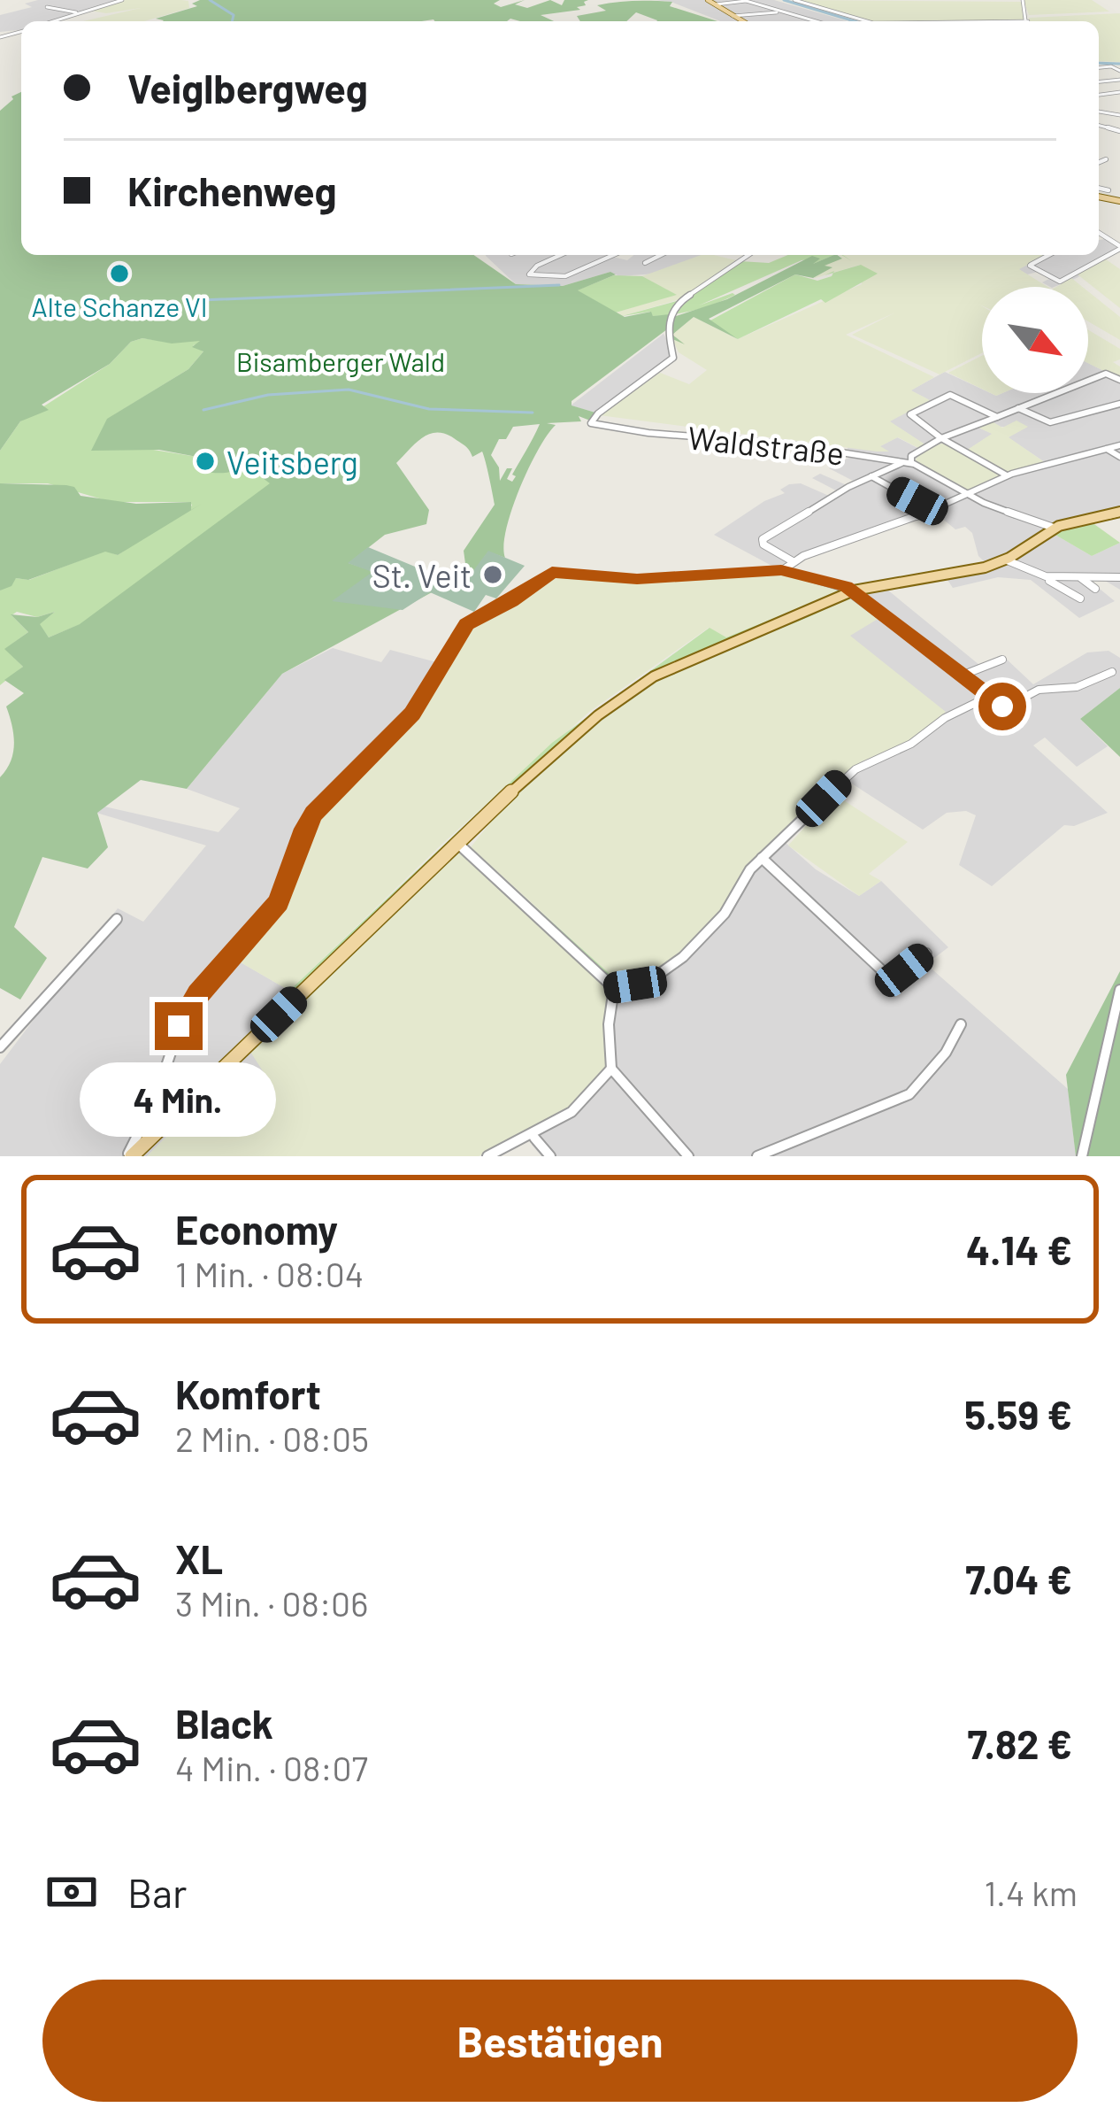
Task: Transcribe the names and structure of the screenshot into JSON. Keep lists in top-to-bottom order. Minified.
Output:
{"streets":{"street":["Waldstraße"]},"parks":["Bisamberger Wald"],"places":["Alte Schanze VI","Veitsberg","St. Veit"],"north":"bottom right","page":{"banner":["Veiglbergweg","Kirchenweg"],"bubble":"4 Min.","list":[{"name":"Economy","note":"1 Min. · 08:04","value":"4.14 €"},{"name":"Komfort","note":"2 Min. · 08:05","value":"5.59 €"},{"name":"XL","note":"3 Min. · 08:06","value":"7.04 €"},{"name":"Black","note":"4 Min. · 08:07","value":"7.82 €"}],"pay":["Bar","1.4 km"],"buttons":"Bestätigen"}}
